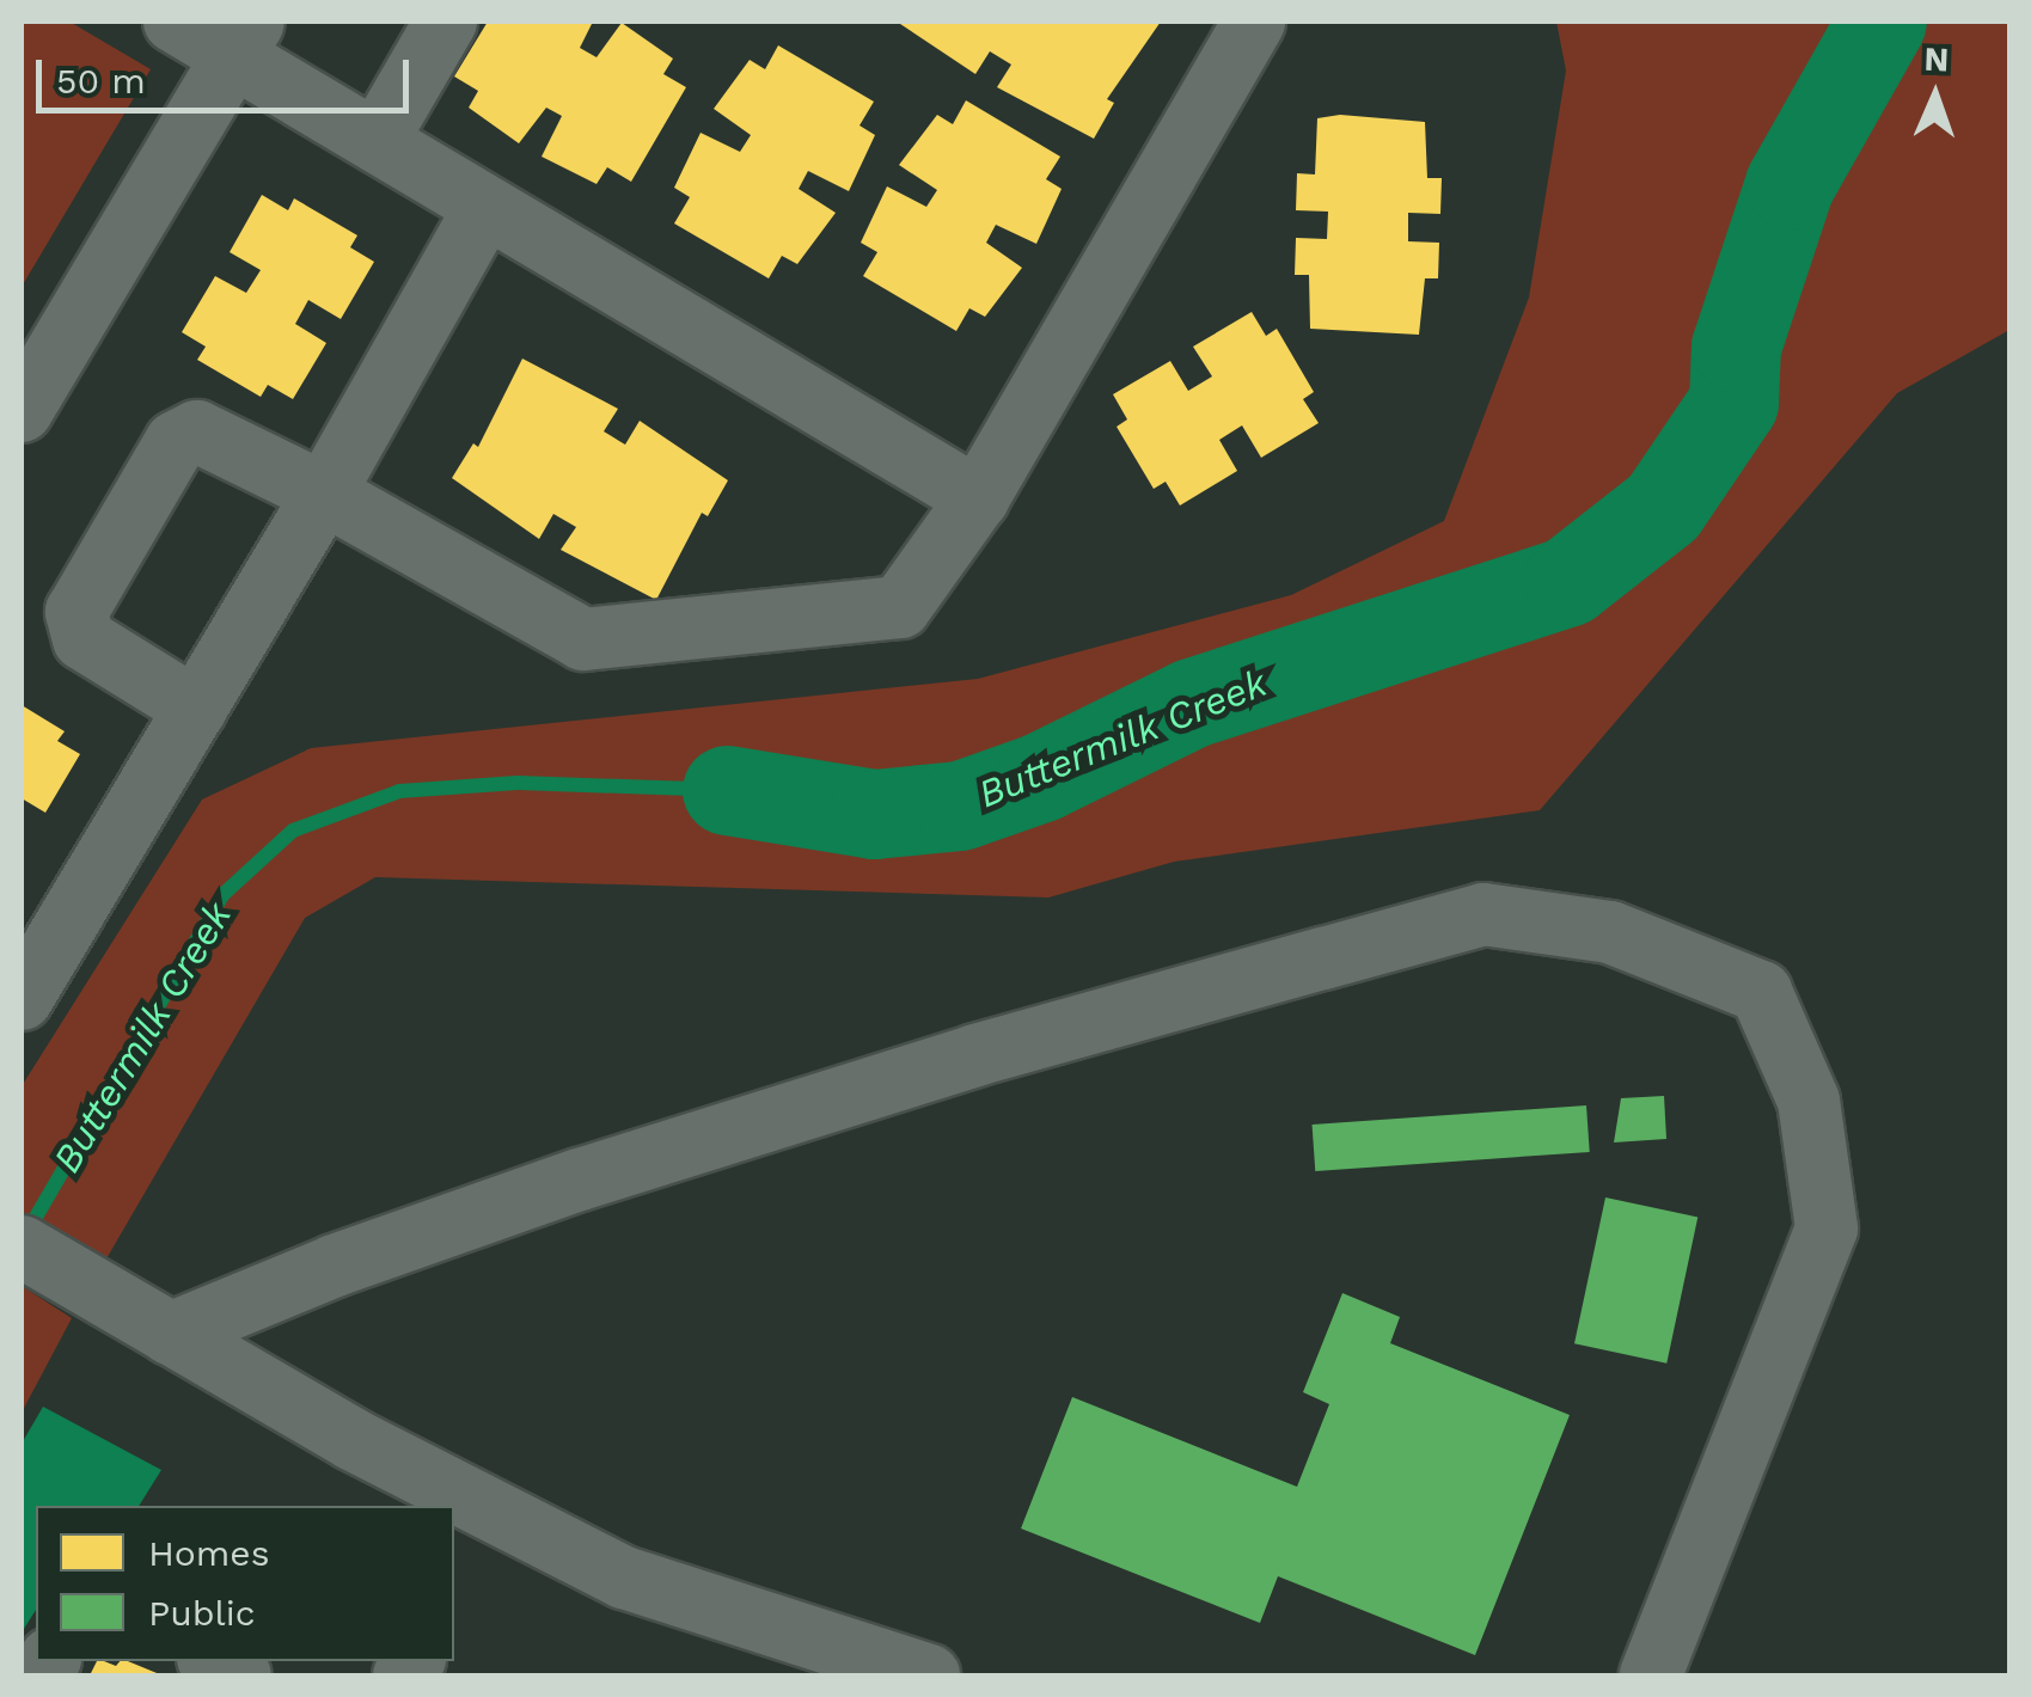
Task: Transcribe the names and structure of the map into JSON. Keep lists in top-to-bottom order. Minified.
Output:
{"water":["Buttermilk Creek"],"legend":["Homes","Public"],"scale_bar":"50 m","north":"top"}
